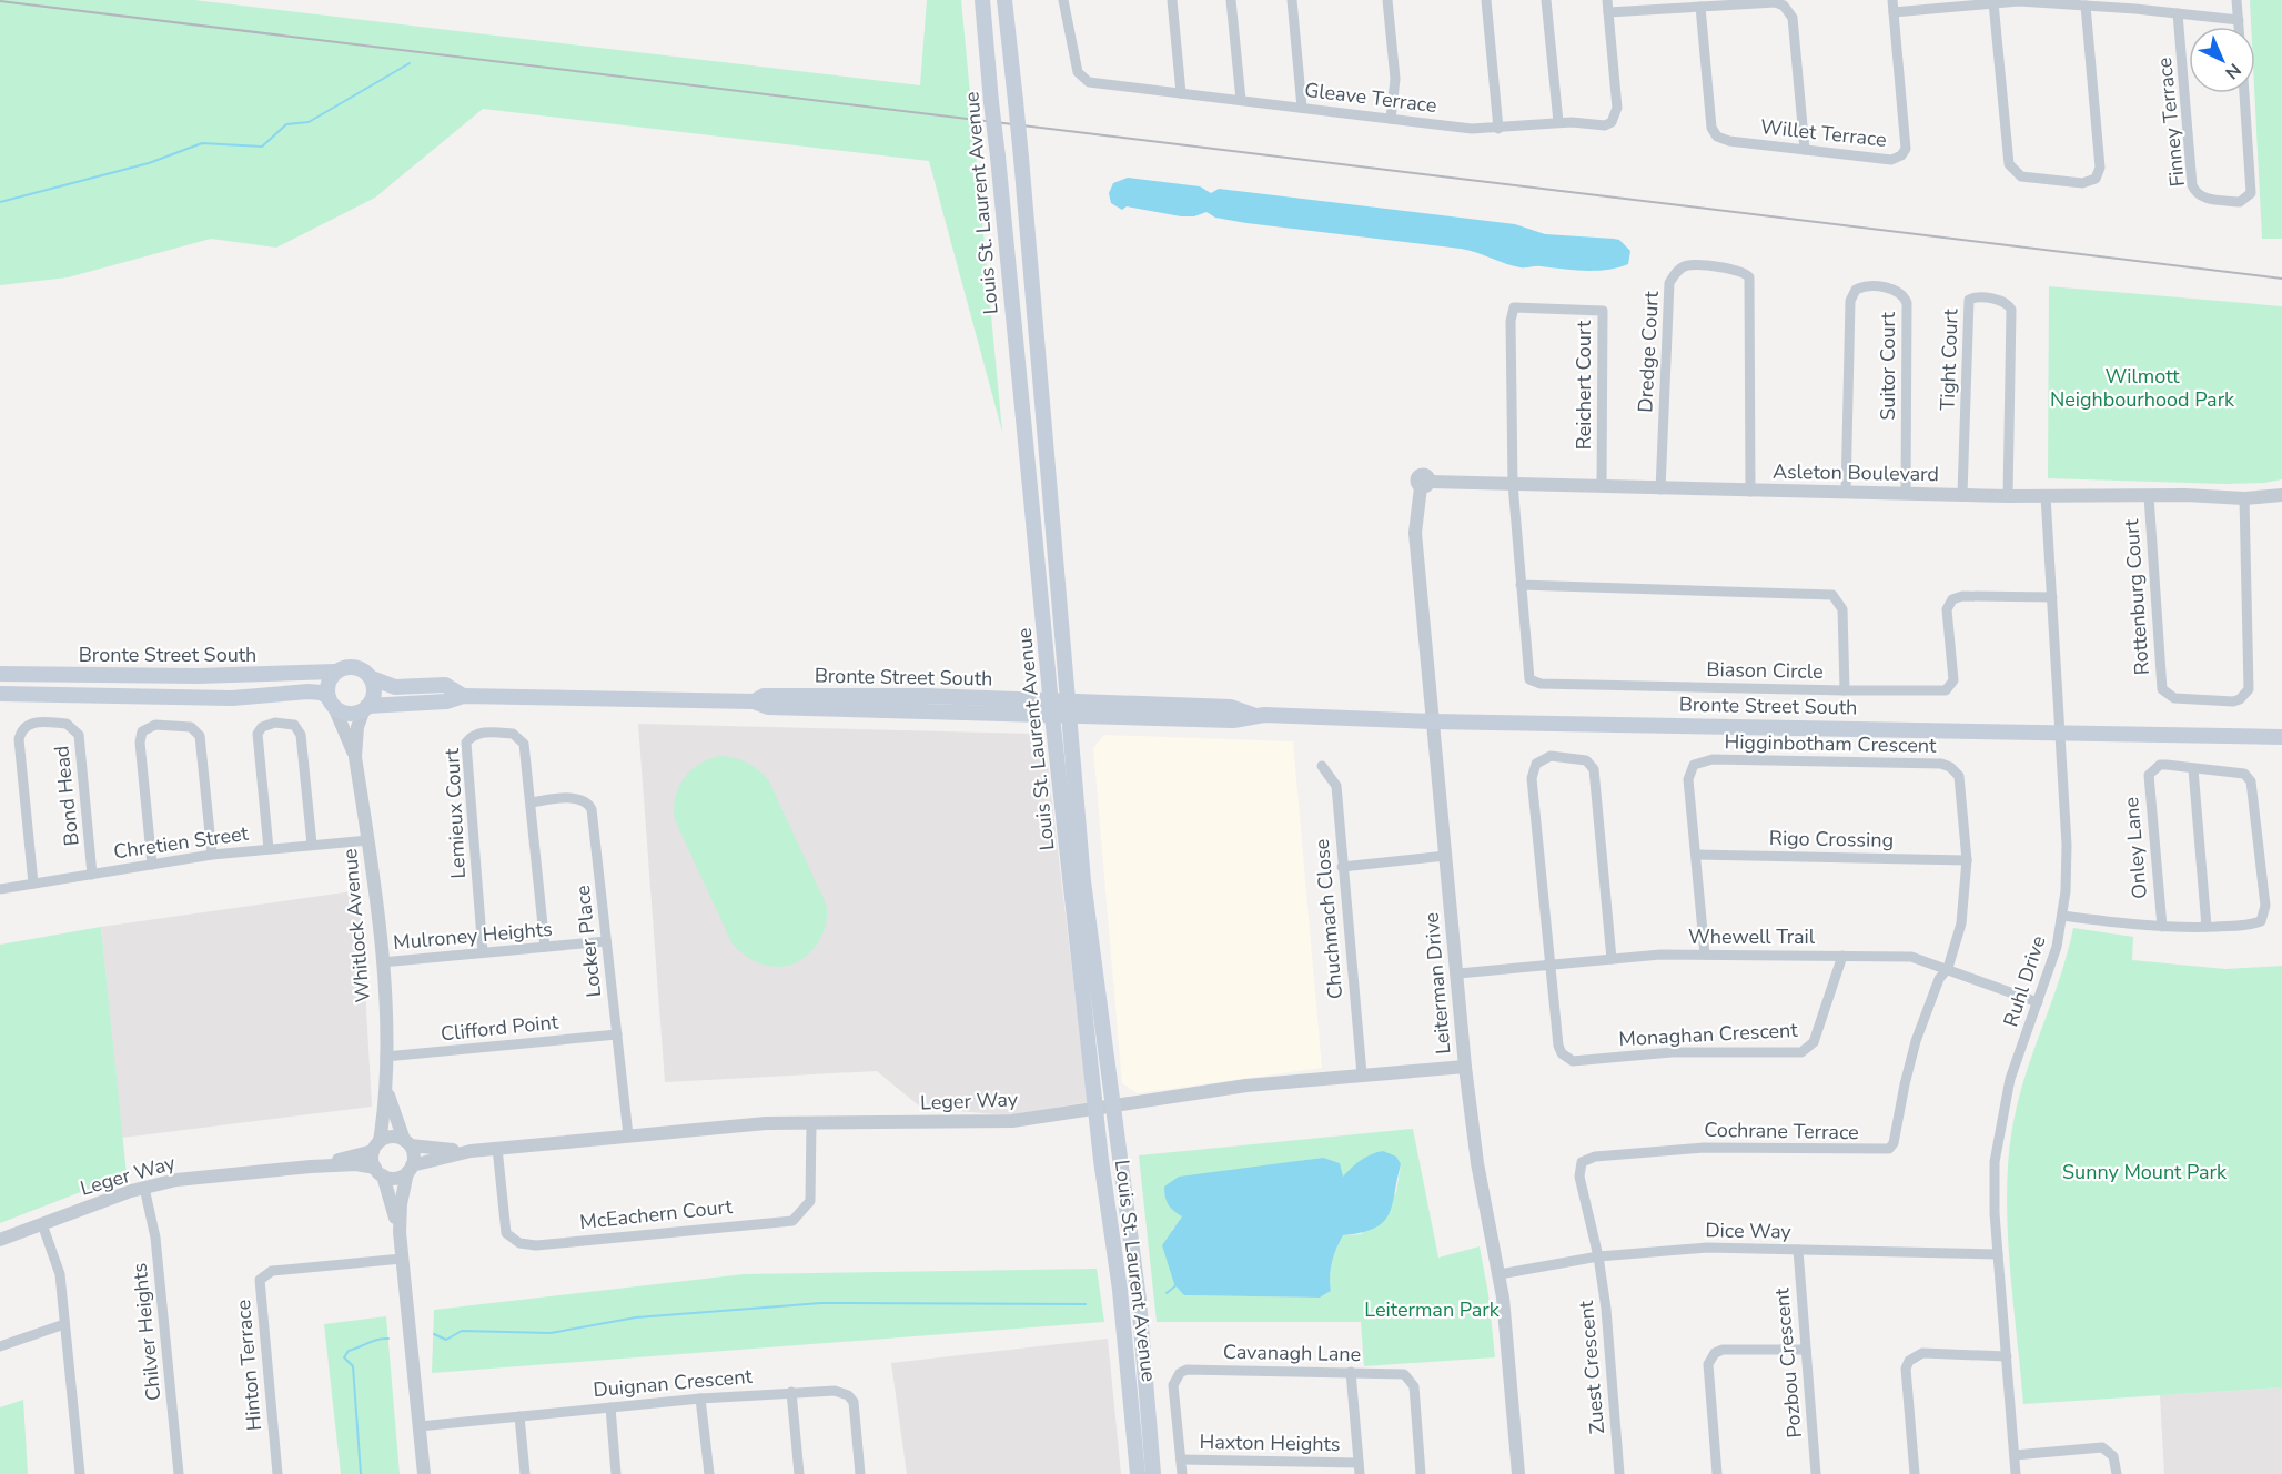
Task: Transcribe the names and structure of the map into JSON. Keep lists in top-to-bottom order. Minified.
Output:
{"streets":{"main road":["Louis St. Laurent Avenue","Bronte Street South"],"street":["Gleave Terrace","Finney Terrace","Willet Terrace","Dredge Court","Tight Court","Suitor Court","Reichert Court","Asleton Boulevard","Rottenburg Court","Biason Circle","Higginbotham Crescent","Bond Head","Lemieux Court","Rigo Crossing","Chretien Street","Onley Lane","Chuchmach Close","Whitlock Avenue","Mulroney Heights","Whewell Trail","Locker Place","Ruhl Drive","Leiterman Drive","Clifford Point","Monaghan Crescent","Leger Way","Cochrane Terrace","McEachern Court","Dice Way","Chilver Heights","Cavanagh Lane","Pozbou Crescent","Hinton Terrace","Zuest Crescent","Duignan Crescent","Haxton Heights"]},"crossings":[["Louis St. Laurent Avenue","Bronte Street South"],["Louis St. Laurent Avenue","Leger Way"],["Dredge Court","Asleton Boulevard"],["Tight Court","Asleton Boulevard"],["Suitor Court","Asleton Boulevard"],["Reichert Court","Asleton Boulevard"],["Reichert Court","Biason Circle"],["Asleton Boulevard","Rottenburg Court"],["Asleton Boulevard","Biason Circle"],["Asleton Boulevard","Ruhl Drive"],["Asleton Boulevard","Leiterman Drive"],["Bronte Street South","Whitlock Avenue"],["Bronte Street South","Ruhl Drive"],["Bronte Street South","Leiterman Drive"],["Higginbotham Crescent","Rigo Crossing"],["Higginbotham Crescent","Whewell Trail"],["Higginbotham Crescent","Cochrane Terrace"],["Bond Head","Chretien Street"],["Lemieux Court","Mulroney Heights"],["Lemieux Court","Locker Place"],["Chretien Street","Whitlock Avenue"],["Chuchmach Close","Leger Way"],["Whitlock Avenue","Mulroney Heights"],["Whitlock Avenue","Clifford Point"],["Whitlock Avenue","Leger Way"],["Mulroney Heights","Locker Place"],["Whewell Trail","Ruhl Drive"],["Whewell Trail","Leiterman Drive"],["Whewell Trail","Monaghan Crescent"],["Whewell Trail","Cochrane Terrace"],["Locker Place","Clifford Point"],["Locker Place","Leger Way"],["Ruhl Drive","Dice Way"],["Leiterman Drive","Leger Way"],["Leiterman Drive","Dice Way"],["Leger Way","McEachern Court"],["Leger Way","Chilver Heights"],["Cochrane Terrace","Dice Way"],["Cochrane Terrace","Zuest Crescent"],["Dice Way","Pozbou Crescent"],["Dice Way","Zuest Crescent"],["Cavanagh Lane","Haxton Heights"]],"parks":["Wilmott Neighbourhood Park","Sunny Mount Park","Leiterman Park"],"north":"bottom right"}
